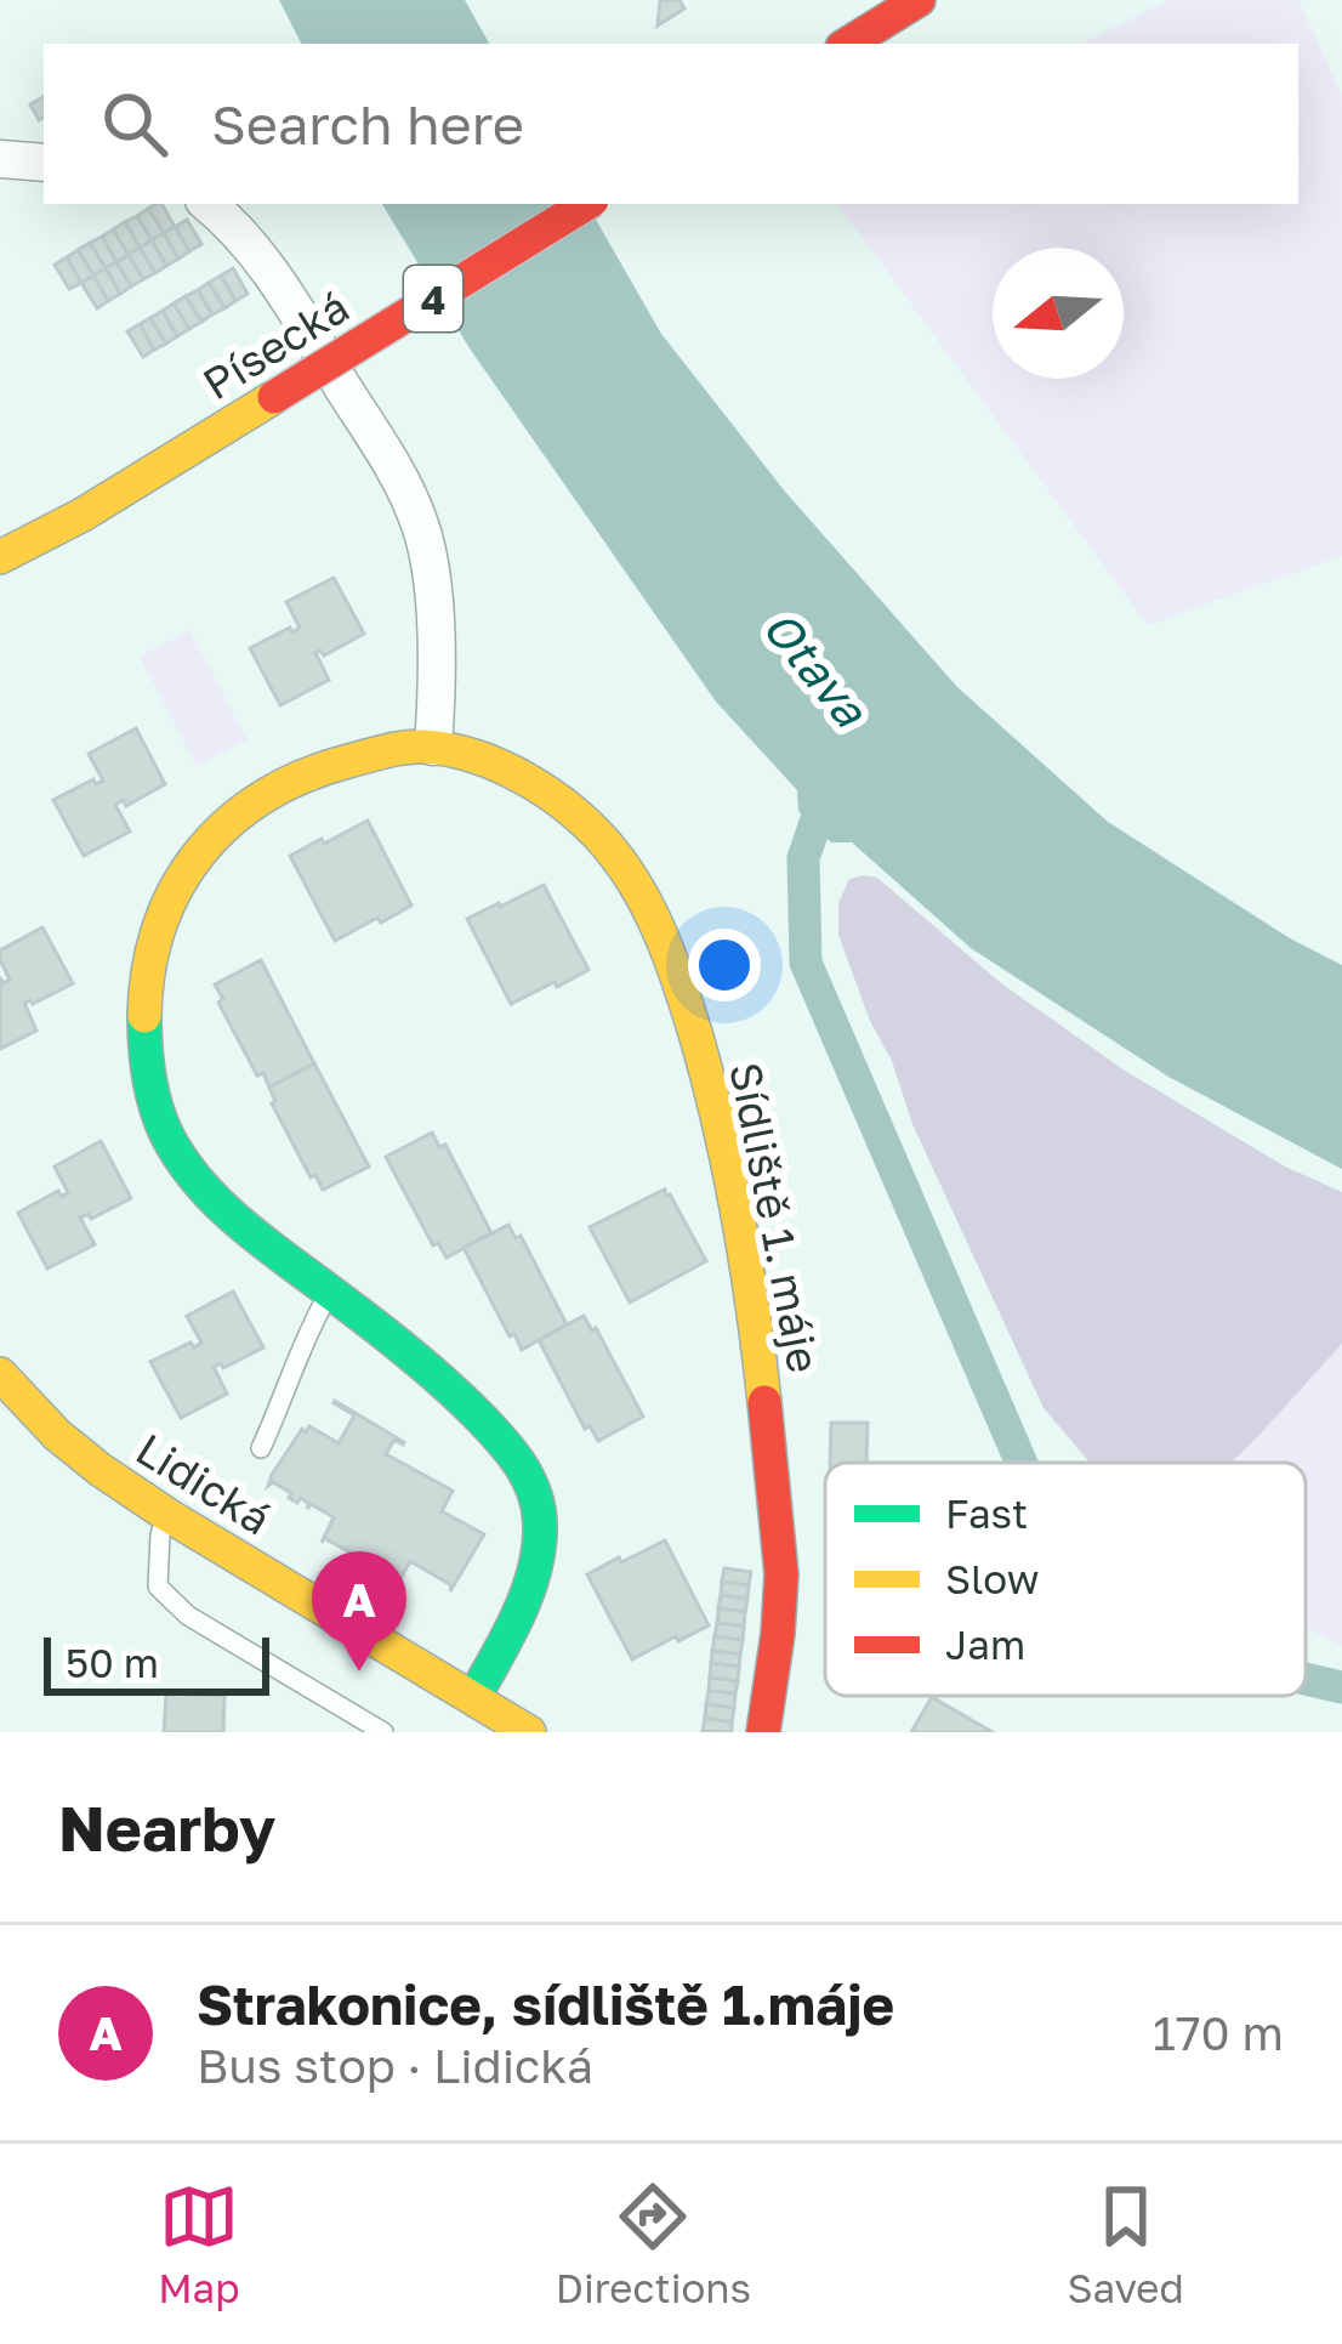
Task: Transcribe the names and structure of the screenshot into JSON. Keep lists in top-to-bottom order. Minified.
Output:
{"streets":{"street":["4","Písecká","Sídliště 1. máje","Lidická"]},"crossings":[["Sídliště 1. máje","Lidická"]],"water":["Otava"],"legend":["Fast","Slow","Jam"],"scale_bar":"50 m","north":"left","page":{"search":"Search here","pins":"A","scale":"50 m","heading":"Nearby","list":[{"mark":"A","name":"Strakonice, sídliště 1.máje","note":"Bus stop · Lidická","value":"170 m"}],"nav":["Map","Directions","Saved"]}}
